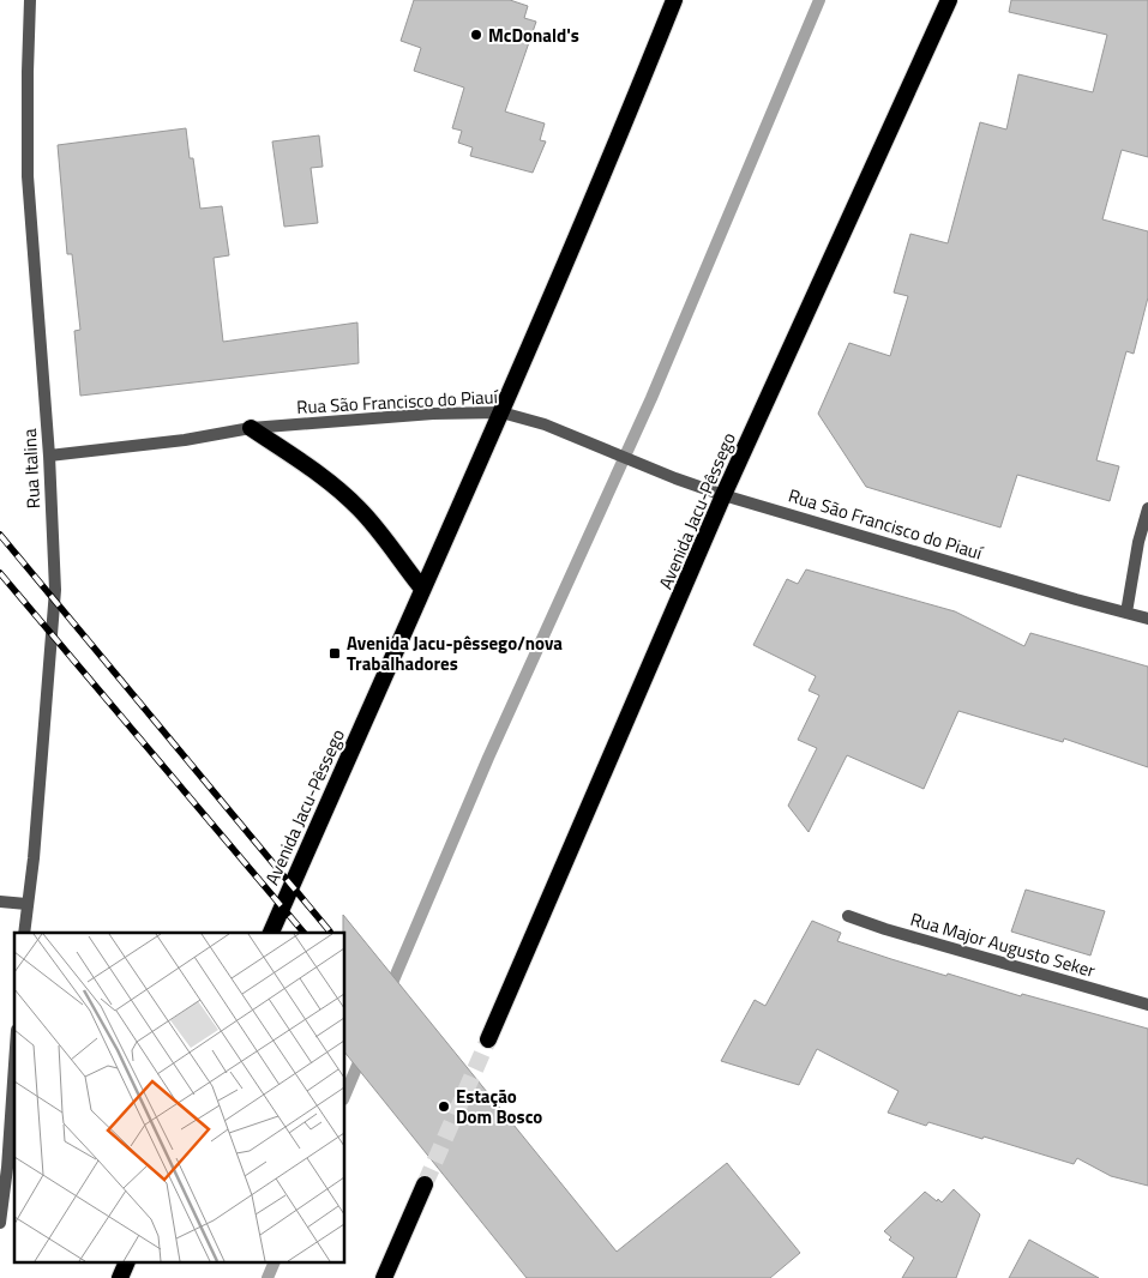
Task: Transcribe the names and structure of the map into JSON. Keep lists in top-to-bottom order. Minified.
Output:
{"streets":{"highway":["Avenida Jacu-Pêssego"],"street":["Rua São Francisco do Piauí","Rua Italina","Rua Major Augusto Seker"]},"crossings":[["Rua São Francisco do Piauí","Rua Italina"],["Rua São Francisco do Piauí","Avenida Jacu-Pêssego"]],"places":{"other":["McDonald's","Estação Dom Bosco"],"transit":["Avenida Jacu-pêssego/nova Trabalhadores"]}}
